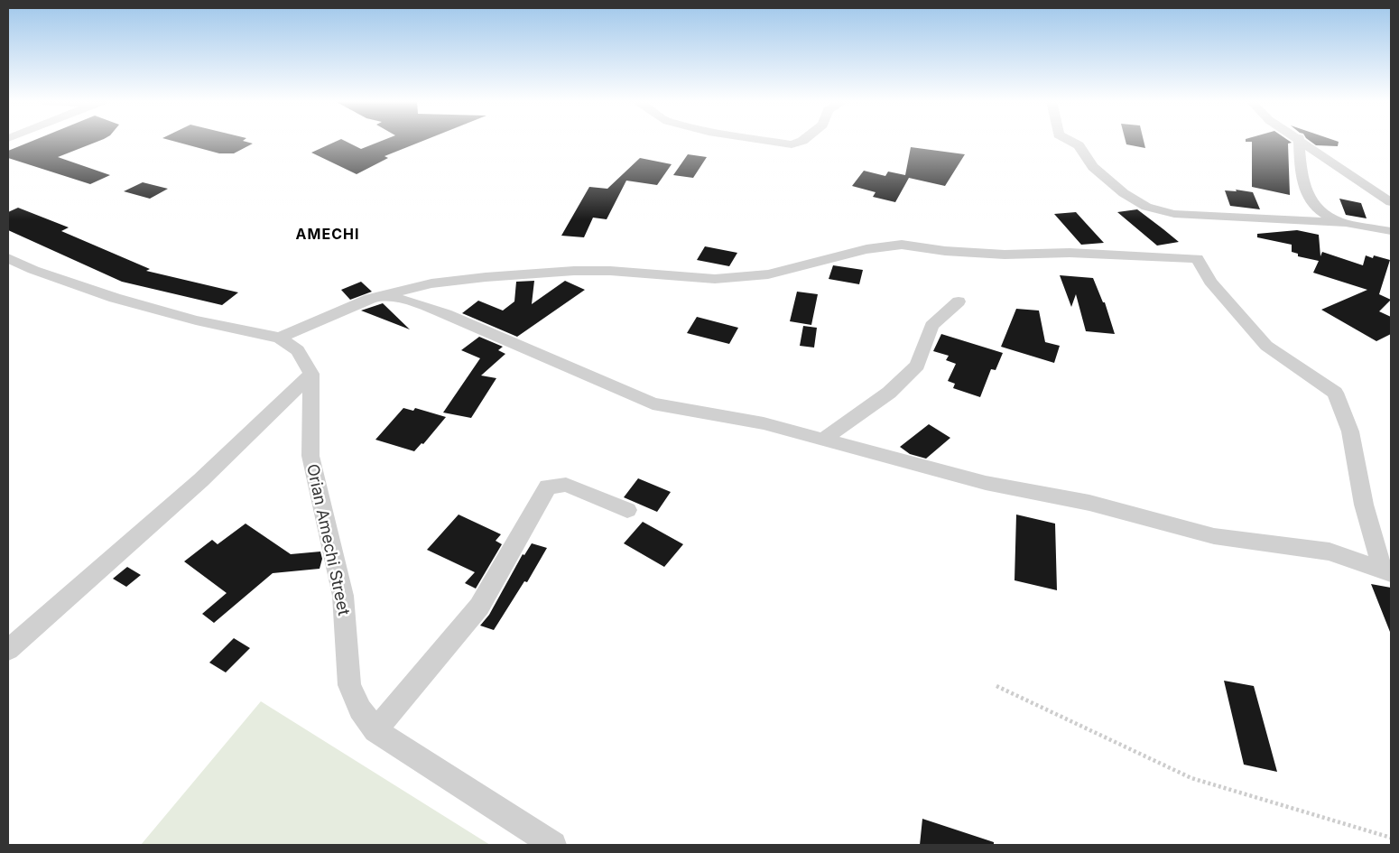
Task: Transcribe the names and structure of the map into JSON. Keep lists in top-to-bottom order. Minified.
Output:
{"streets":{"street":["Orian Amechi Street"]},"districts":["AMECHI"]}
